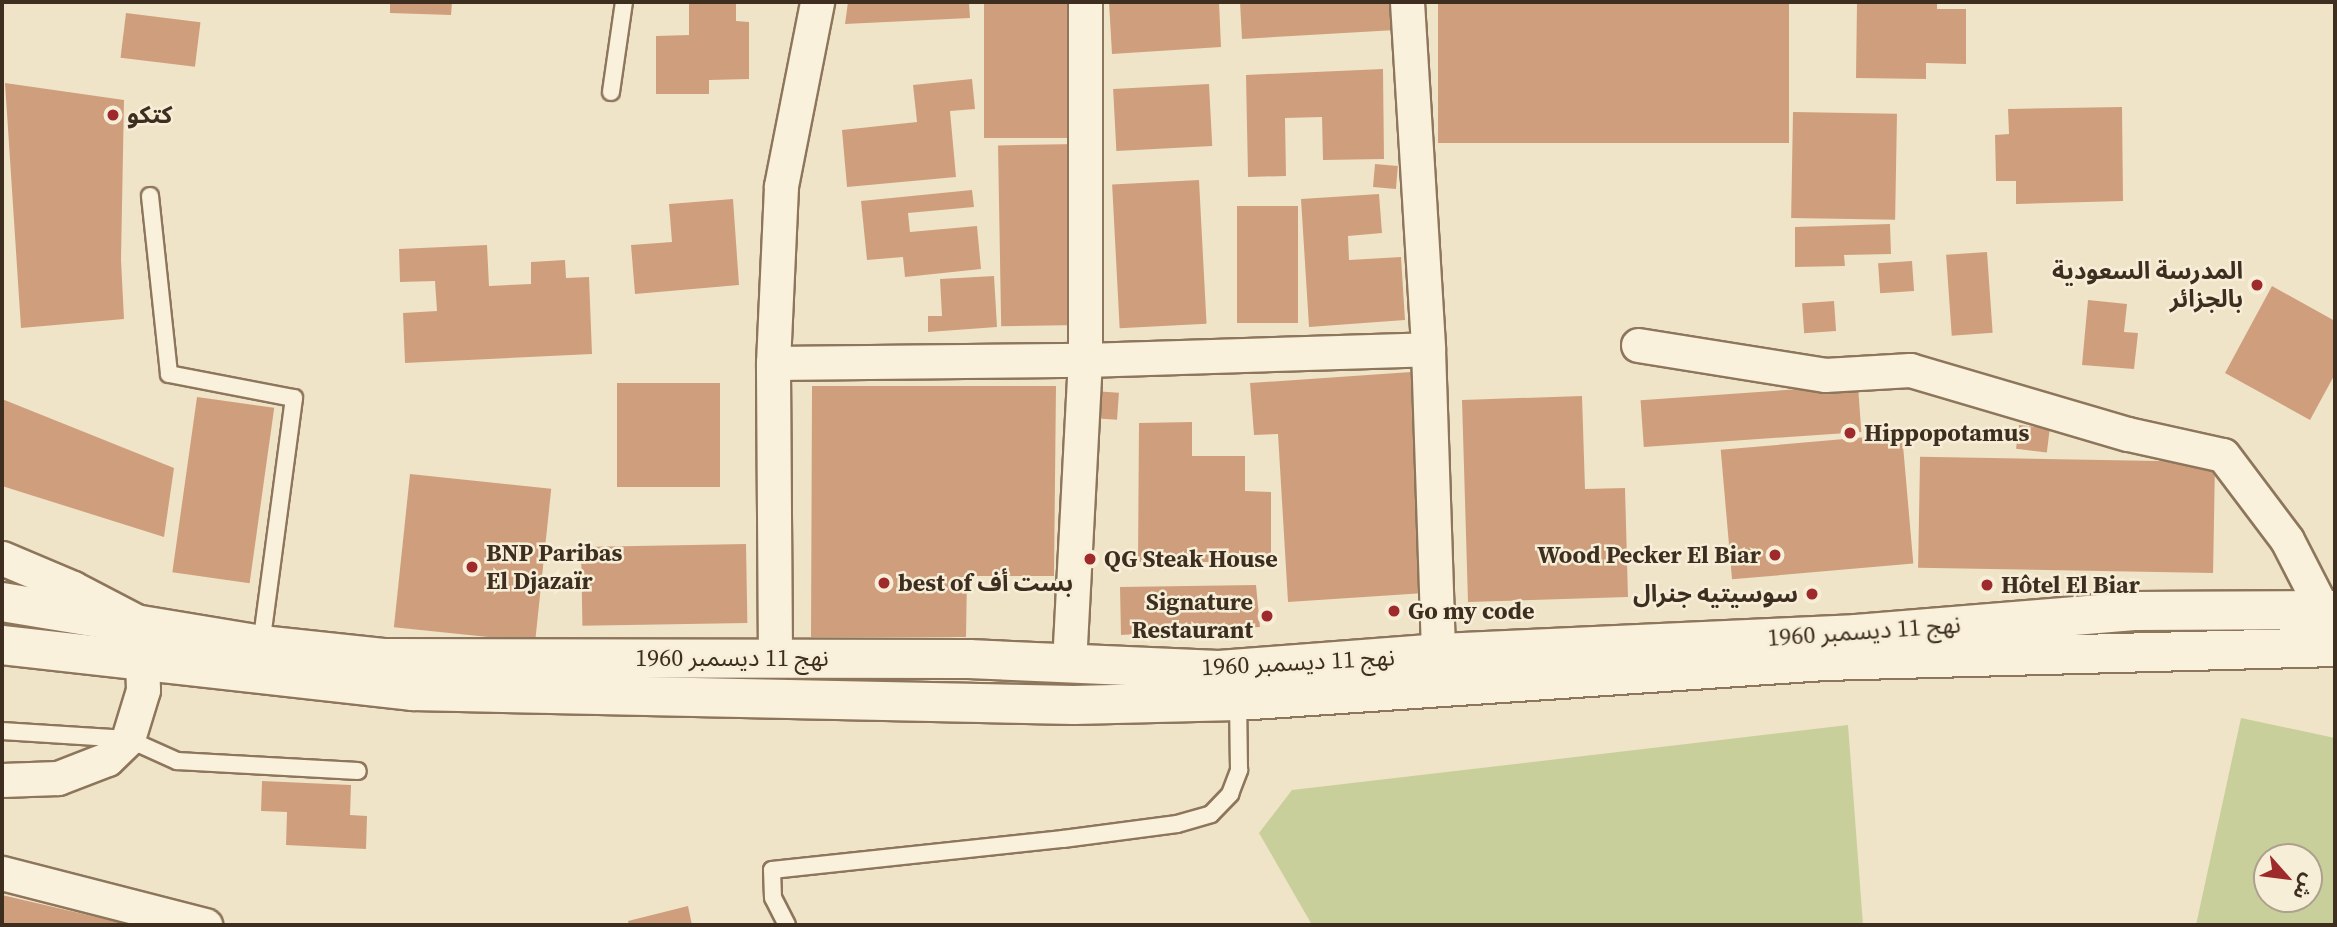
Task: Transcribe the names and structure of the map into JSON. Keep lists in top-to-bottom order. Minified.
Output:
{"streets":{"main road":["نهج 11 ديسمبر 1960"]},"places":["كتكو","المدرسة السعودية بالجزائر","Hippopotamus","Wood Pecker El Biar","QG Steak House","BNP Paribas El Djazaïr","best of بست أف","Hôtel El Biar","سوسيتيه جنرال","Go my code","Signature Restaurant"],"north":"bottom right"}
